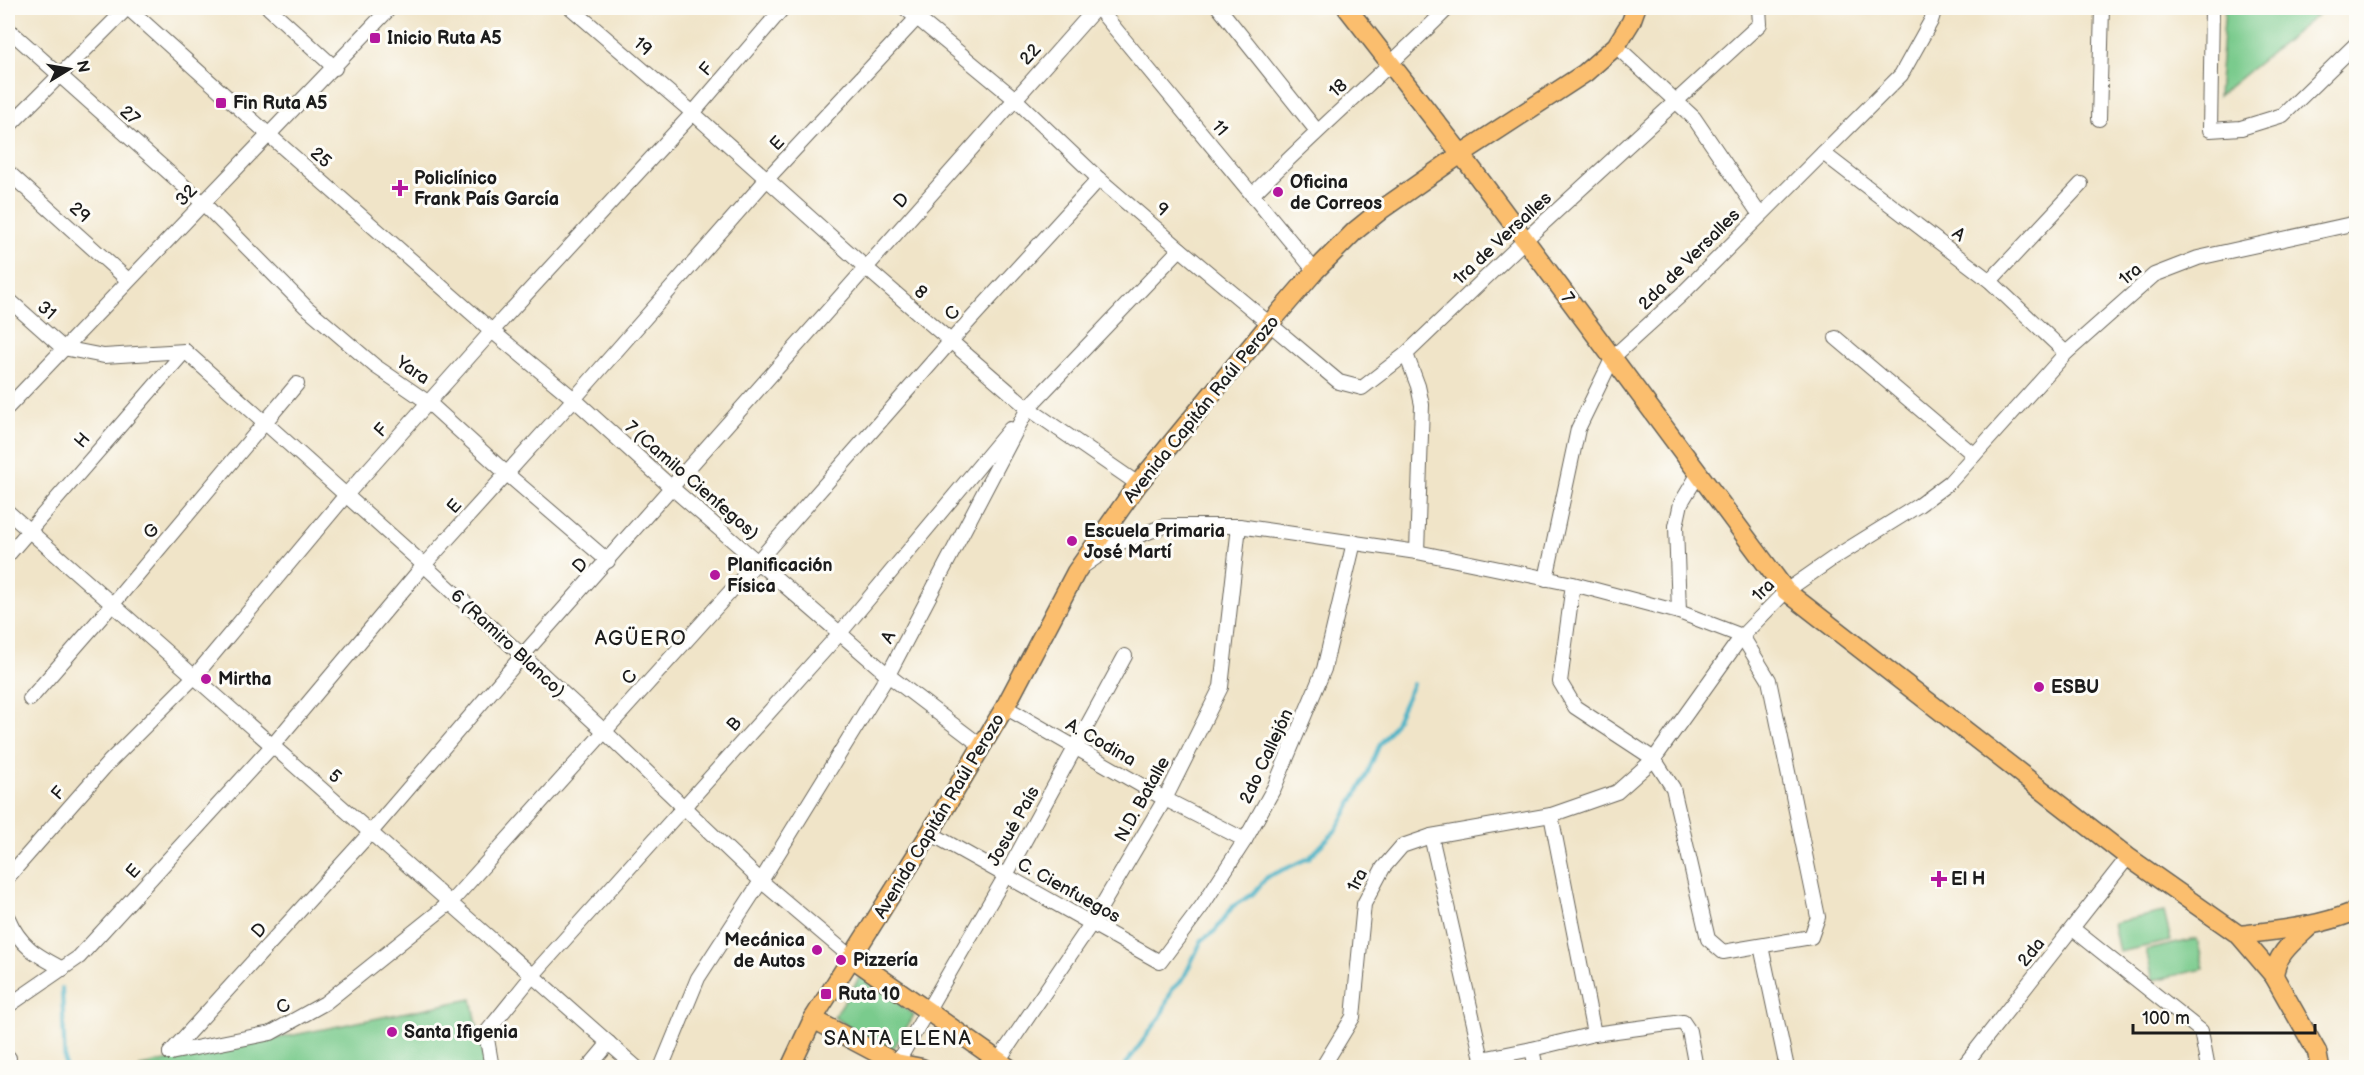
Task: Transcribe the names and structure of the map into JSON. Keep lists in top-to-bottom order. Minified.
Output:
{"streets":{"main road":["7","Avenida Capitán Raúl Perozo","6 (Ramiro Blanco)"],"street":["19","22","F","18","27","11","E","25","32","D","9","29","A","1ra de Versalles","2da de Versalles","1ra","8","31","C","Yara","H","7 (Camilo Cienfegos)","G","B","A. Codina","2do Callejón","5","N.D. Batalle","Josué País","C. Cienfuegos","2da"]},"crossings":[["19","F"],["19","8"],["22","11"],["22","D"],["22","9"],["F","25"],["F","8"],["F","Yara"],["F","7 (Camilo Cienfegos)"],["F","6 (Ramiro Blanco)"],["F","5"],["18","11"],["18","7"],["27","32"],["27","Yara"],["11","Avenida Capitán Raúl Perozo"],["E","9"],["E","8"],["E","Yara"],["E","7 (Camilo Cienfegos)"],["E","6 (Ramiro Blanco)"],["E","5"],["25","32"],["25","7 (Camilo Cienfegos)"],["32","29"],["32","31"],["32","Yara"],["D","9"],["D","8"],["D","C"],["D","Yara"],["D","7 (Camilo Cienfegos)"],["D","6 (Ramiro Blanco)"],["D","5"],["9","A"],["9","1ra de Versalles"],["9","C"],["9","Avenida Capitán Raúl Perozo"],["A","2da de Versalles"],["A","1ra"],["A","8"],["A","7 (Camilo Cienfegos)"],["A","6 (Ramiro Blanco)"],["A","B"],["1ra de Versalles","7"],["2da de Versalles","7"],["1ra","7"],["8","C"],["8","Avenida Capitán Raúl Perozo"],["8","B"],["7","Avenida Capitán Raúl Perozo"],["7","2da"],["C","7 (Camilo Cienfegos)"],["C","6 (Ramiro Blanco)"],["C","5"],["Avenida Capitán Raúl Perozo","7 (Camilo Cienfegos)"],["Avenida Capitán Raúl Perozo","6 (Ramiro Blanco)"],["Avenida Capitán Raúl Perozo","A. Codina"],["Avenida Capitán Raúl Perozo","C. Cienfuegos"],["H","6 (Ramiro Blanco)"],["H","5"],["7 (Camilo Cienfegos)","B"],["G","6 (Ramiro Blanco)"],["G","5"],["6 (Ramiro Blanco)","B"],["6 (Ramiro Blanco)","N.D. Batalle"],["6 (Ramiro Blanco)","Josué País"],["B","5"],["A. Codina","2do Callejón"],["A. Codina","N.D. Batalle"],["A. Codina","Josué País"],["2do Callejón","C. Cienfuegos"],["N.D. Batalle","C. Cienfuegos"],["Josué País","C. Cienfuegos"]],"districts":["AGÜERO","SANTA ELENA"],"places":{"transit":["Inicio Ruta A5","Fin Ruta A5","Ruta 10"],"health":["Policlínico Frank País García","El H"],"other":["Oficina de Correos","Escuela Primaria José Martí","Planificación Física","Mirtha","ESBU","Mecánica de Autos","Pizzería","Santa Ifigenia"]},"scale_bar":"100 m","north":"right"}
